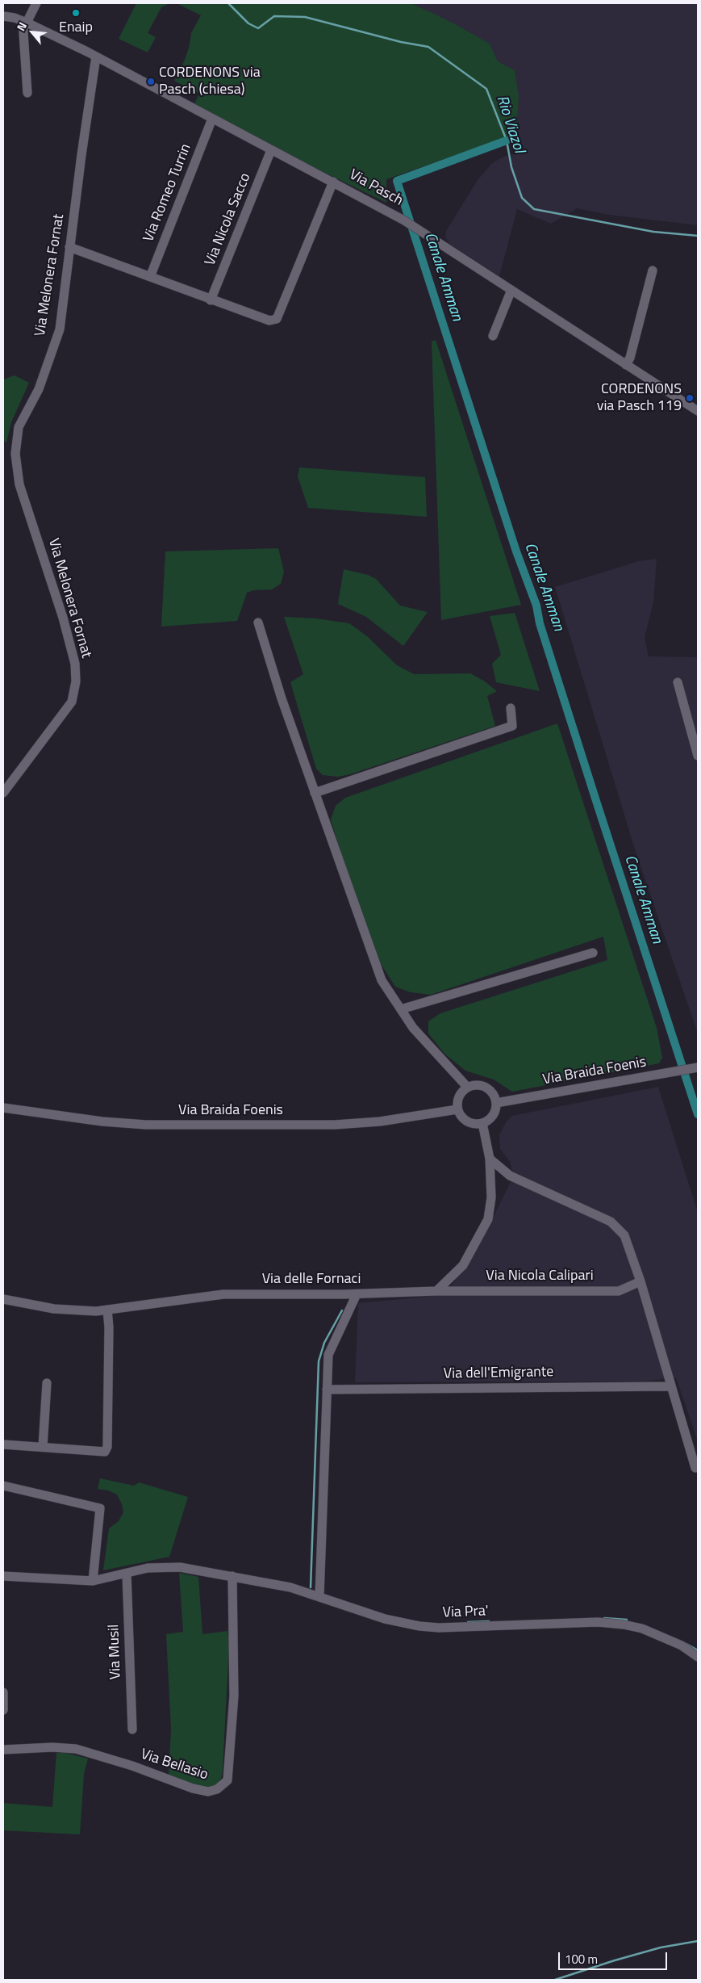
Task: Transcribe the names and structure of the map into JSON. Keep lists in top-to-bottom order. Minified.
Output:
{"streets":{"street":["Via Pasch","Via Romeo Turrin","Via Nicola Sacco","Via Melonera Fornat","Via Braida Foenis","Via Nicola Calipari","Via delle Fornaci","Via dell'Emigrante","Via Pra'","Via Musil","Via Bellasio"]},"crossings":[["Via Pasch","Via Romeo Turrin"],["Via Pasch","Via Nicola Sacco"],["Via Pasch","Via Melonera Fornat"],["Via Nicola Calipari","Via delle Fornaci"],["Via Pra'","Via Bellasio"]],"water":["Rio Viazol","Canale Amman"],"places":["Enaip","CORDENONS via Pasch (chiesa)","CORDENONS via Pasch 119"],"scale_bar":"100 m","north":"top left"}
